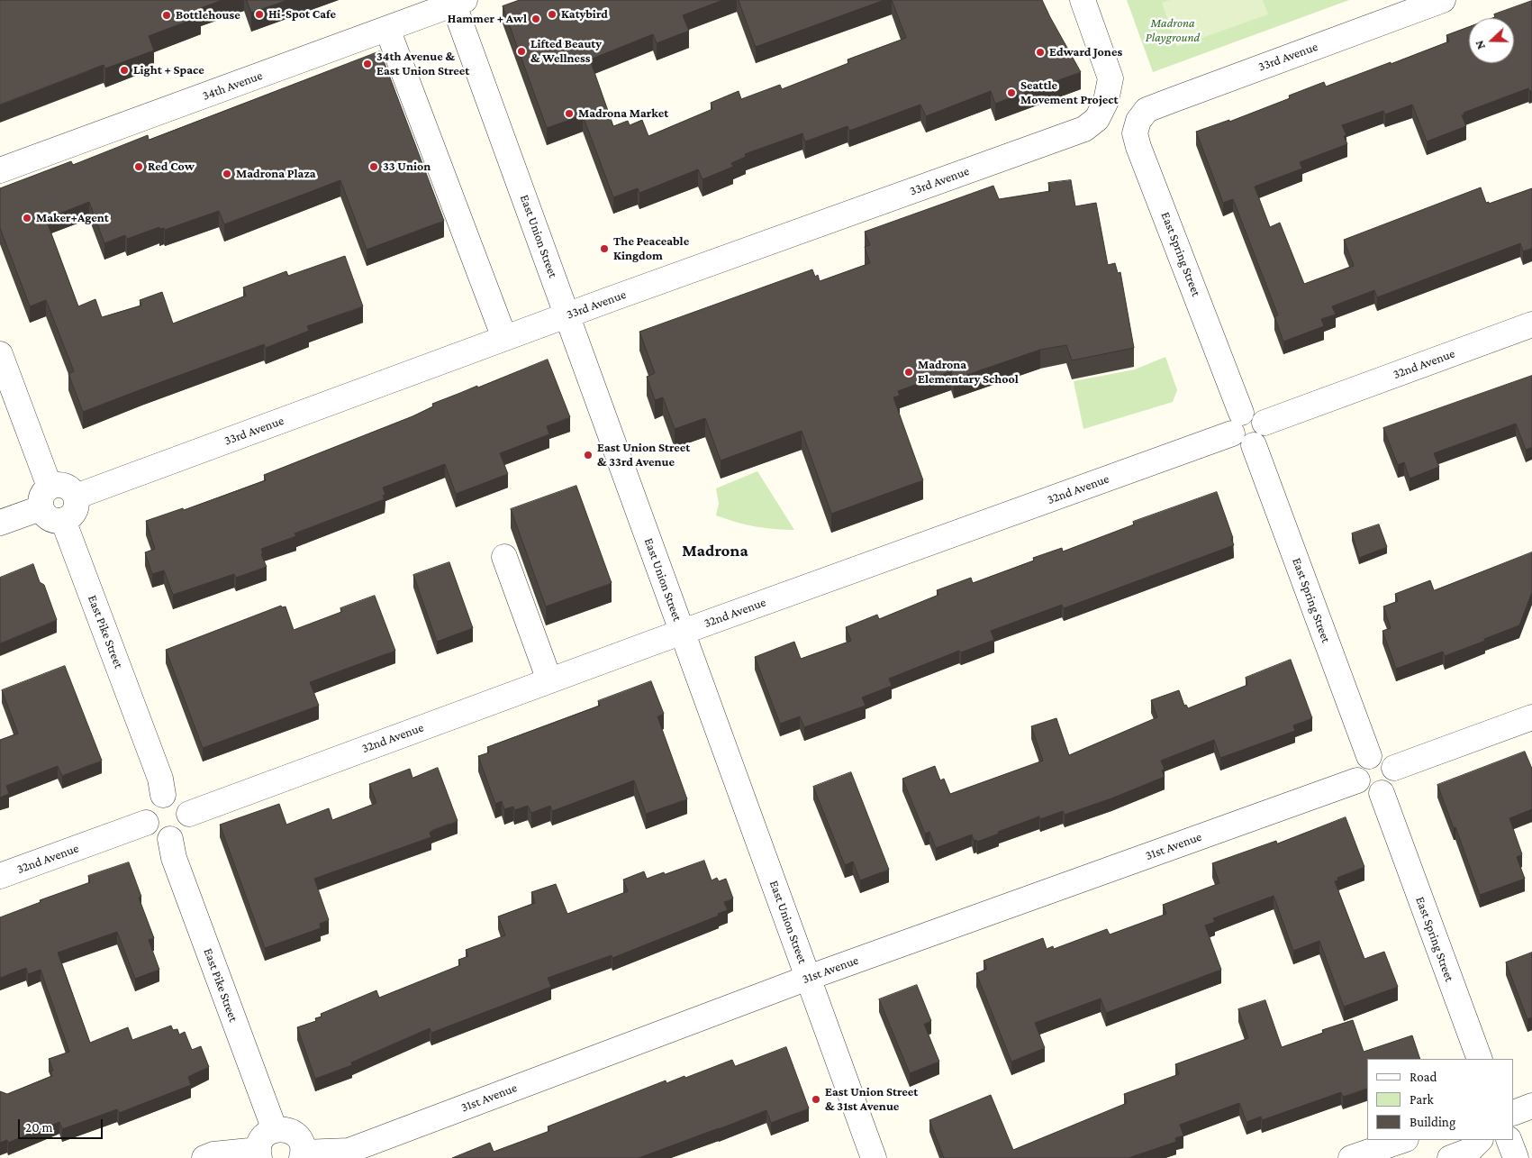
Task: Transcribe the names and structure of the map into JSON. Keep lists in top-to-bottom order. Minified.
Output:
{"streets":{"street":["33rd Avenue","34th Avenue","East Union Street","East Spring Street","32nd Avenue","East Pike Street","31st Avenue"]},"crossings":[["33rd Avenue","East Union Street"],["33rd Avenue","East Spring Street"],["33rd Avenue","East Pike Street"],["34th Avenue","East Union Street"],["East Union Street","32nd Avenue"],["East Union Street","31st Avenue"],["East Spring Street","32nd Avenue"],["East Spring Street","31st Avenue"],["32nd Avenue","East Pike Street"]],"districts":["Madrona"],"parks":["Madrona Playground"],"places":["Hi-Spot Cafe","Katybird","Bottlehouse","Hammer + Awl","Lifted Beauty & Wellness","Edward Jones","34th Avenue & East Union Street","Light + Space","Seattle Movement Project","Madrona Market","Red Cow","33 Union","Madrona Plaza","Maker+Agent","The Peaceable Kingdom","Madrona Elementary School","East Union Street & 33rd Avenue","East Union Street & 31st Avenue"],"legend":["Road","Park","Building"],"scale_bar":"20 m","north":"left"}
